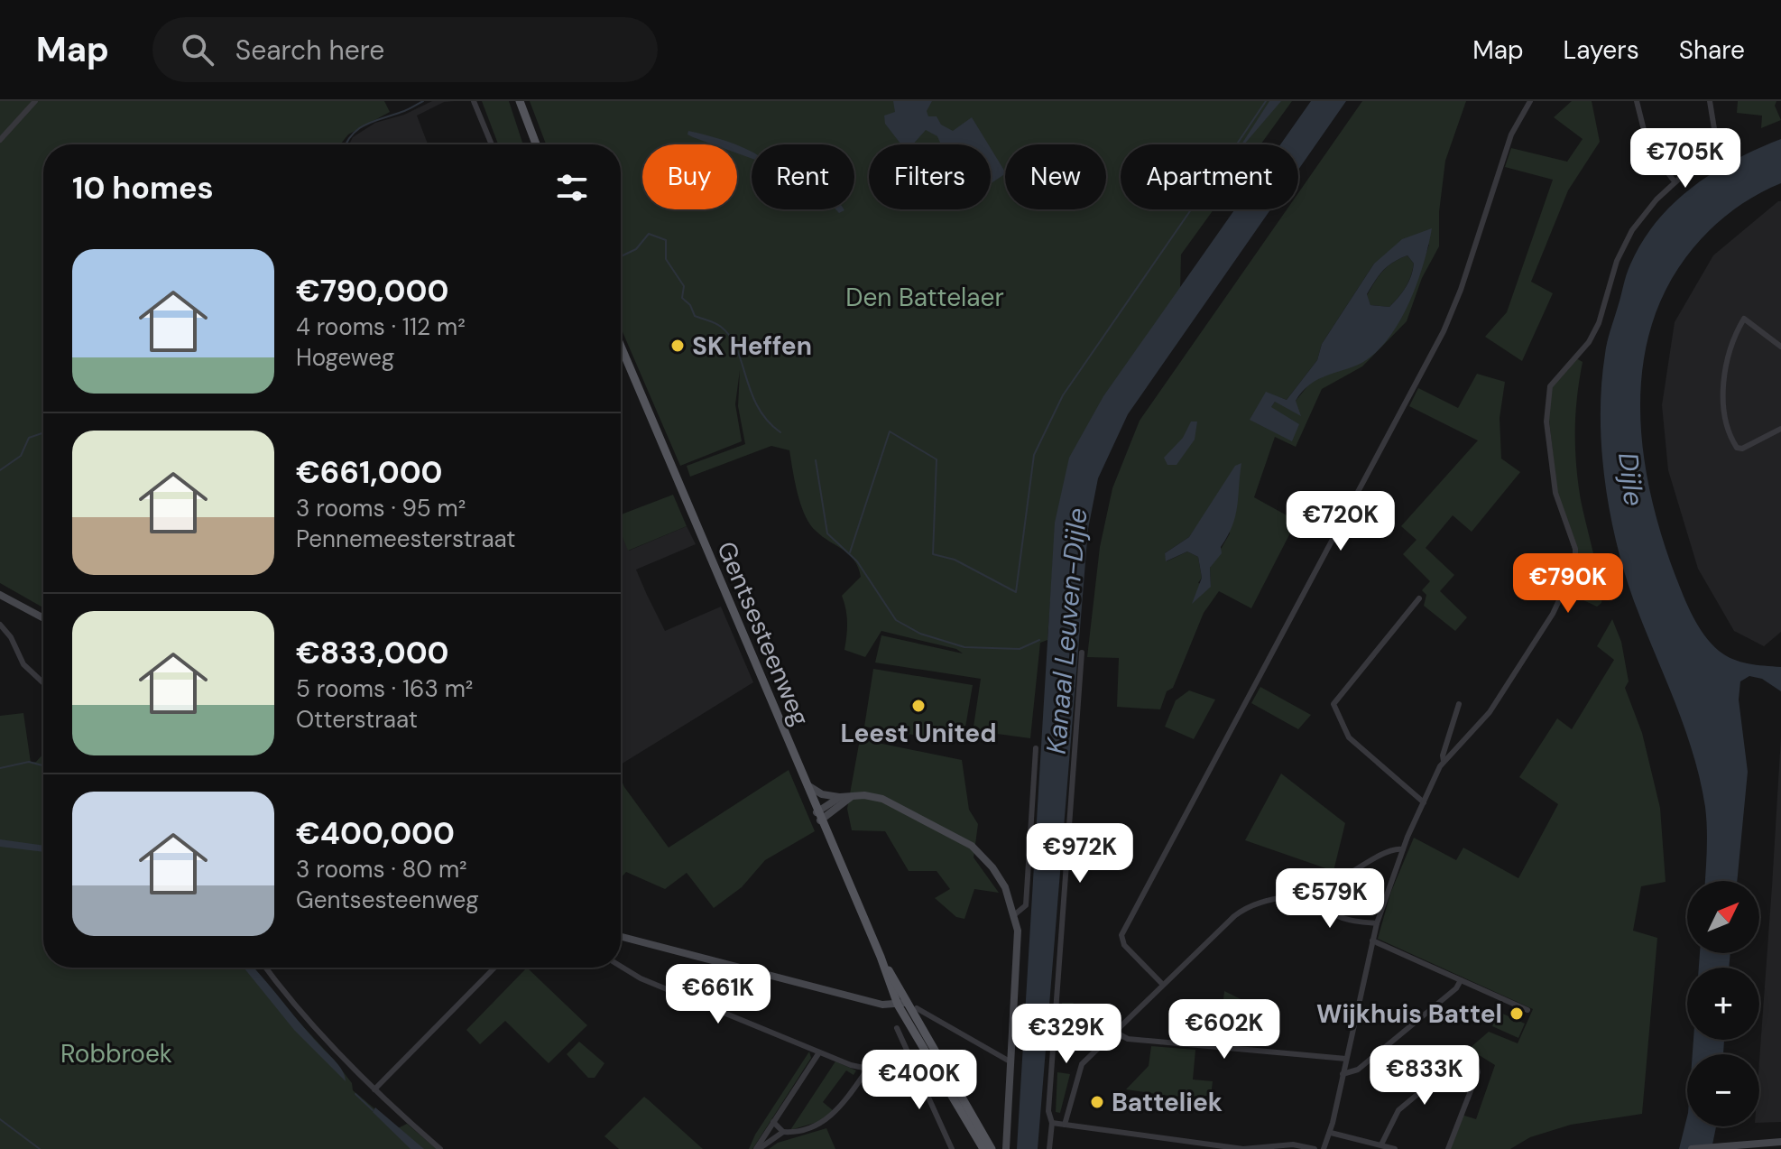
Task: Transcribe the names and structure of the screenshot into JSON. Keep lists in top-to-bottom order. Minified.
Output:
{"streets":{"main road":["Gentsesteenweg"]},"water":["Dijle","Kanaal Leuven-Dijle"],"parks":["Den Battelaer","Robbroek"],"places":["SK Heffen","Leest United","Wijkhuis Battel","Batteliek"],"north":"top right","page":{"header":"Map","search":"Search here","nav":["Map","Layers","Share"],"price":["€705K","€720K","€790K","€972K","€579K","€661K","€602K","€329K","€833K","€400K"],"chip":["Buy","Rent","Filters","New","Apartment"],"heading":"10 homes","list":[{"name":"€790,000","note":"4 rooms · 112 m² · Hogeweg"},{"name":"€661,000","note":"3 rooms · 95 m² · Pennemeesterstraat"},{"name":"€833,000","note":"5 rooms · 163 m² · Otterstraat"},{"name":"€400,000","note":"3 rooms · 80 m² · Gentsesteenweg"}],"map_buttons":["+","−"]}}
